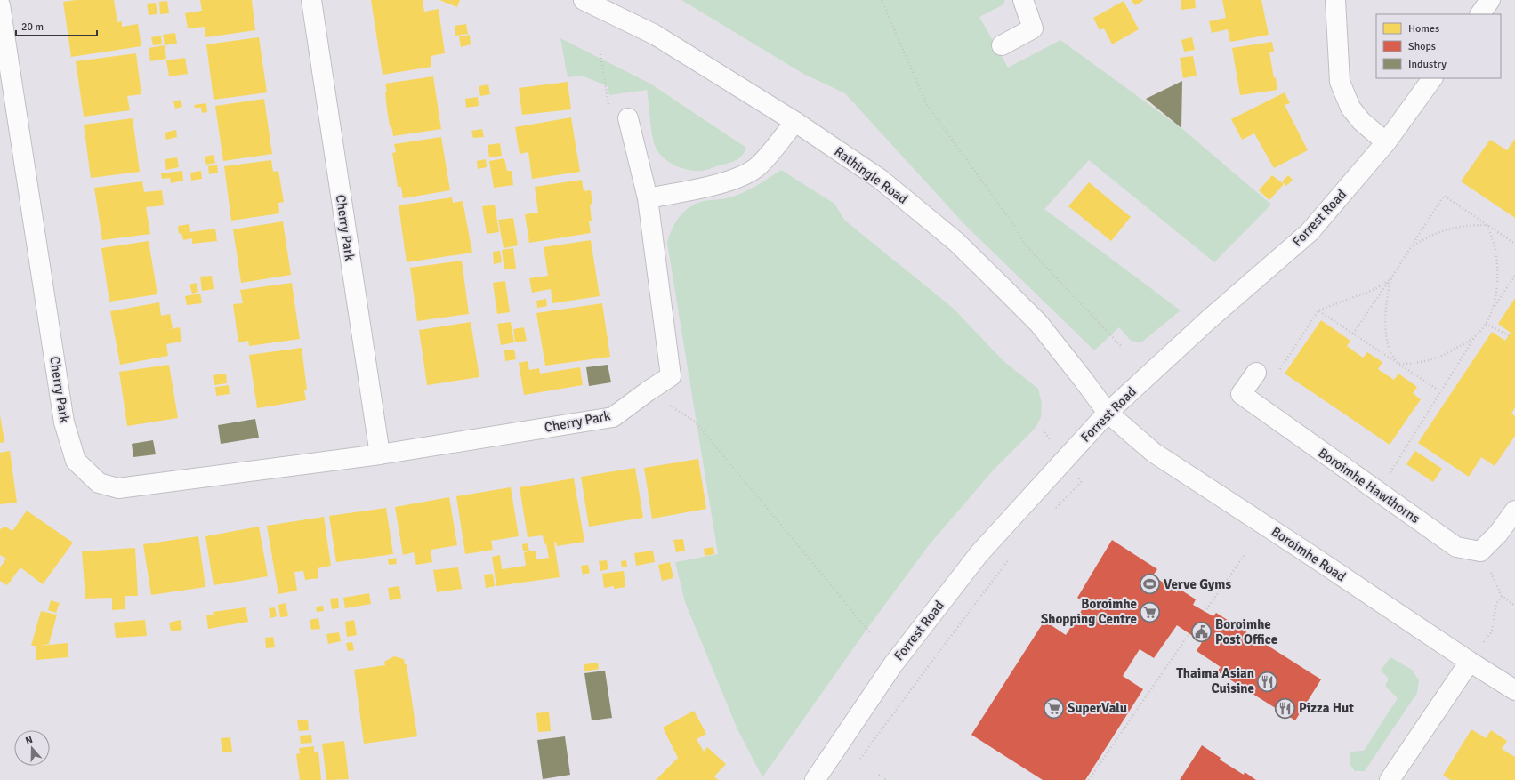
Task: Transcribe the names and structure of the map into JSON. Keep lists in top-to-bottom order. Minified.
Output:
{"streets":{"street":["Rathingle Road","Forrest Road","Cherry Park","Boroimhe Hawthorns","Boroimhe Road"]},"crossings":[["Rathingle Road","Forrest Road"],["Rathingle Road","Boroimhe Road"],["Forrest Road","Boroimhe Road"]],"places":{"sports":["Verve Gyms"],"supermarket":["Boroimhe Shopping Centre","SuperValu"],"public building":["Boroimhe Post Office"],"restaurant":["Thaima Asian Cuisine","Pizza Hut"]},"legend":["Homes","Shops","Industry"],"scale_bar":"20 m","north":"top"}
